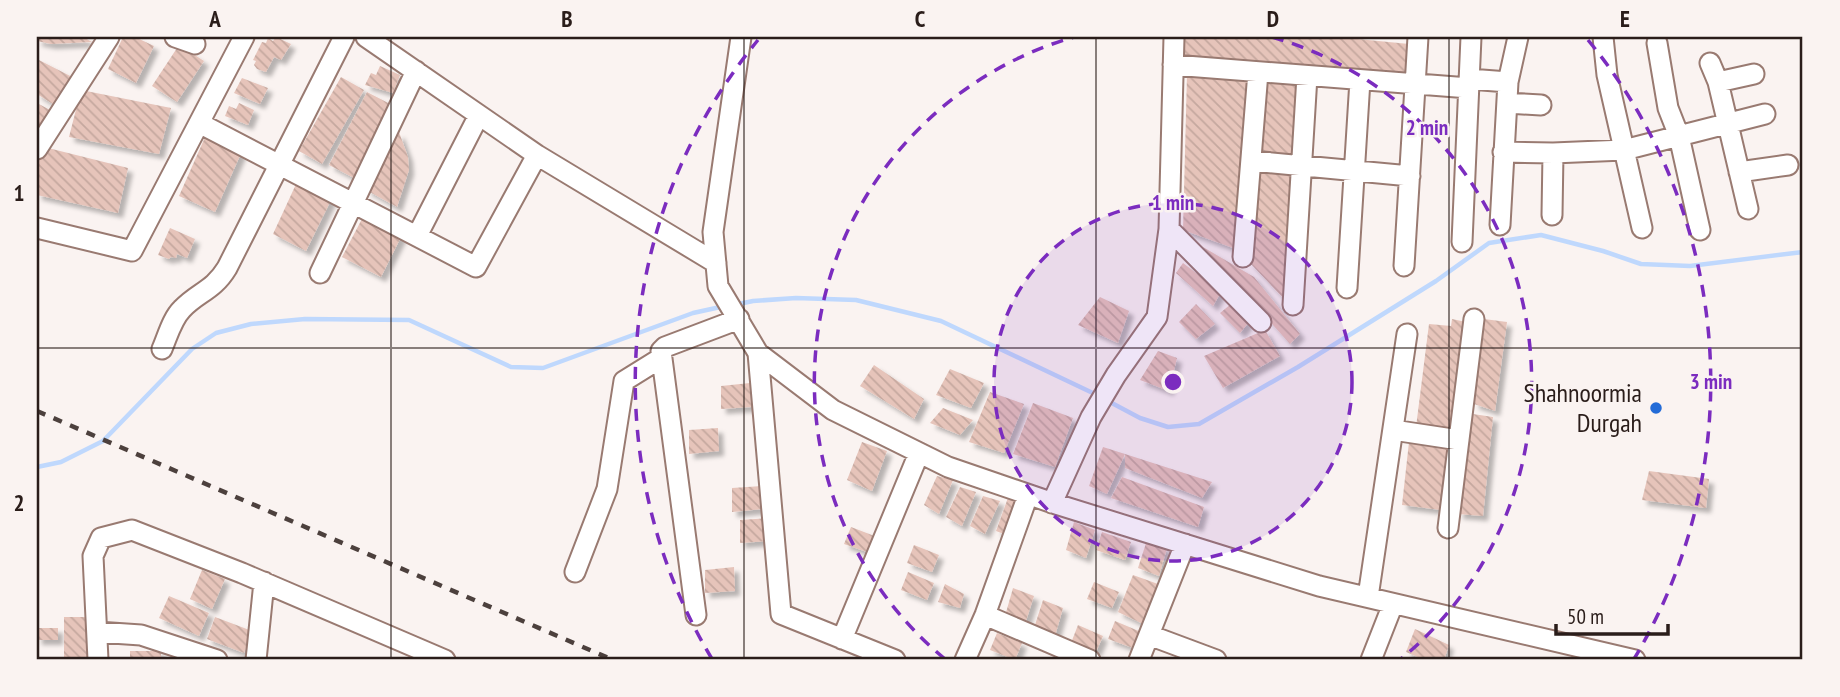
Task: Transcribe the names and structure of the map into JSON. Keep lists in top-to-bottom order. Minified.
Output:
{"places":["Shahnoormia Durgah"],"scale_bar":"50 m","grid":{"columns":["A","B","C","D","E"],"rows":["1","2"]},"rings":["2 min","1 min","3 min"]}
